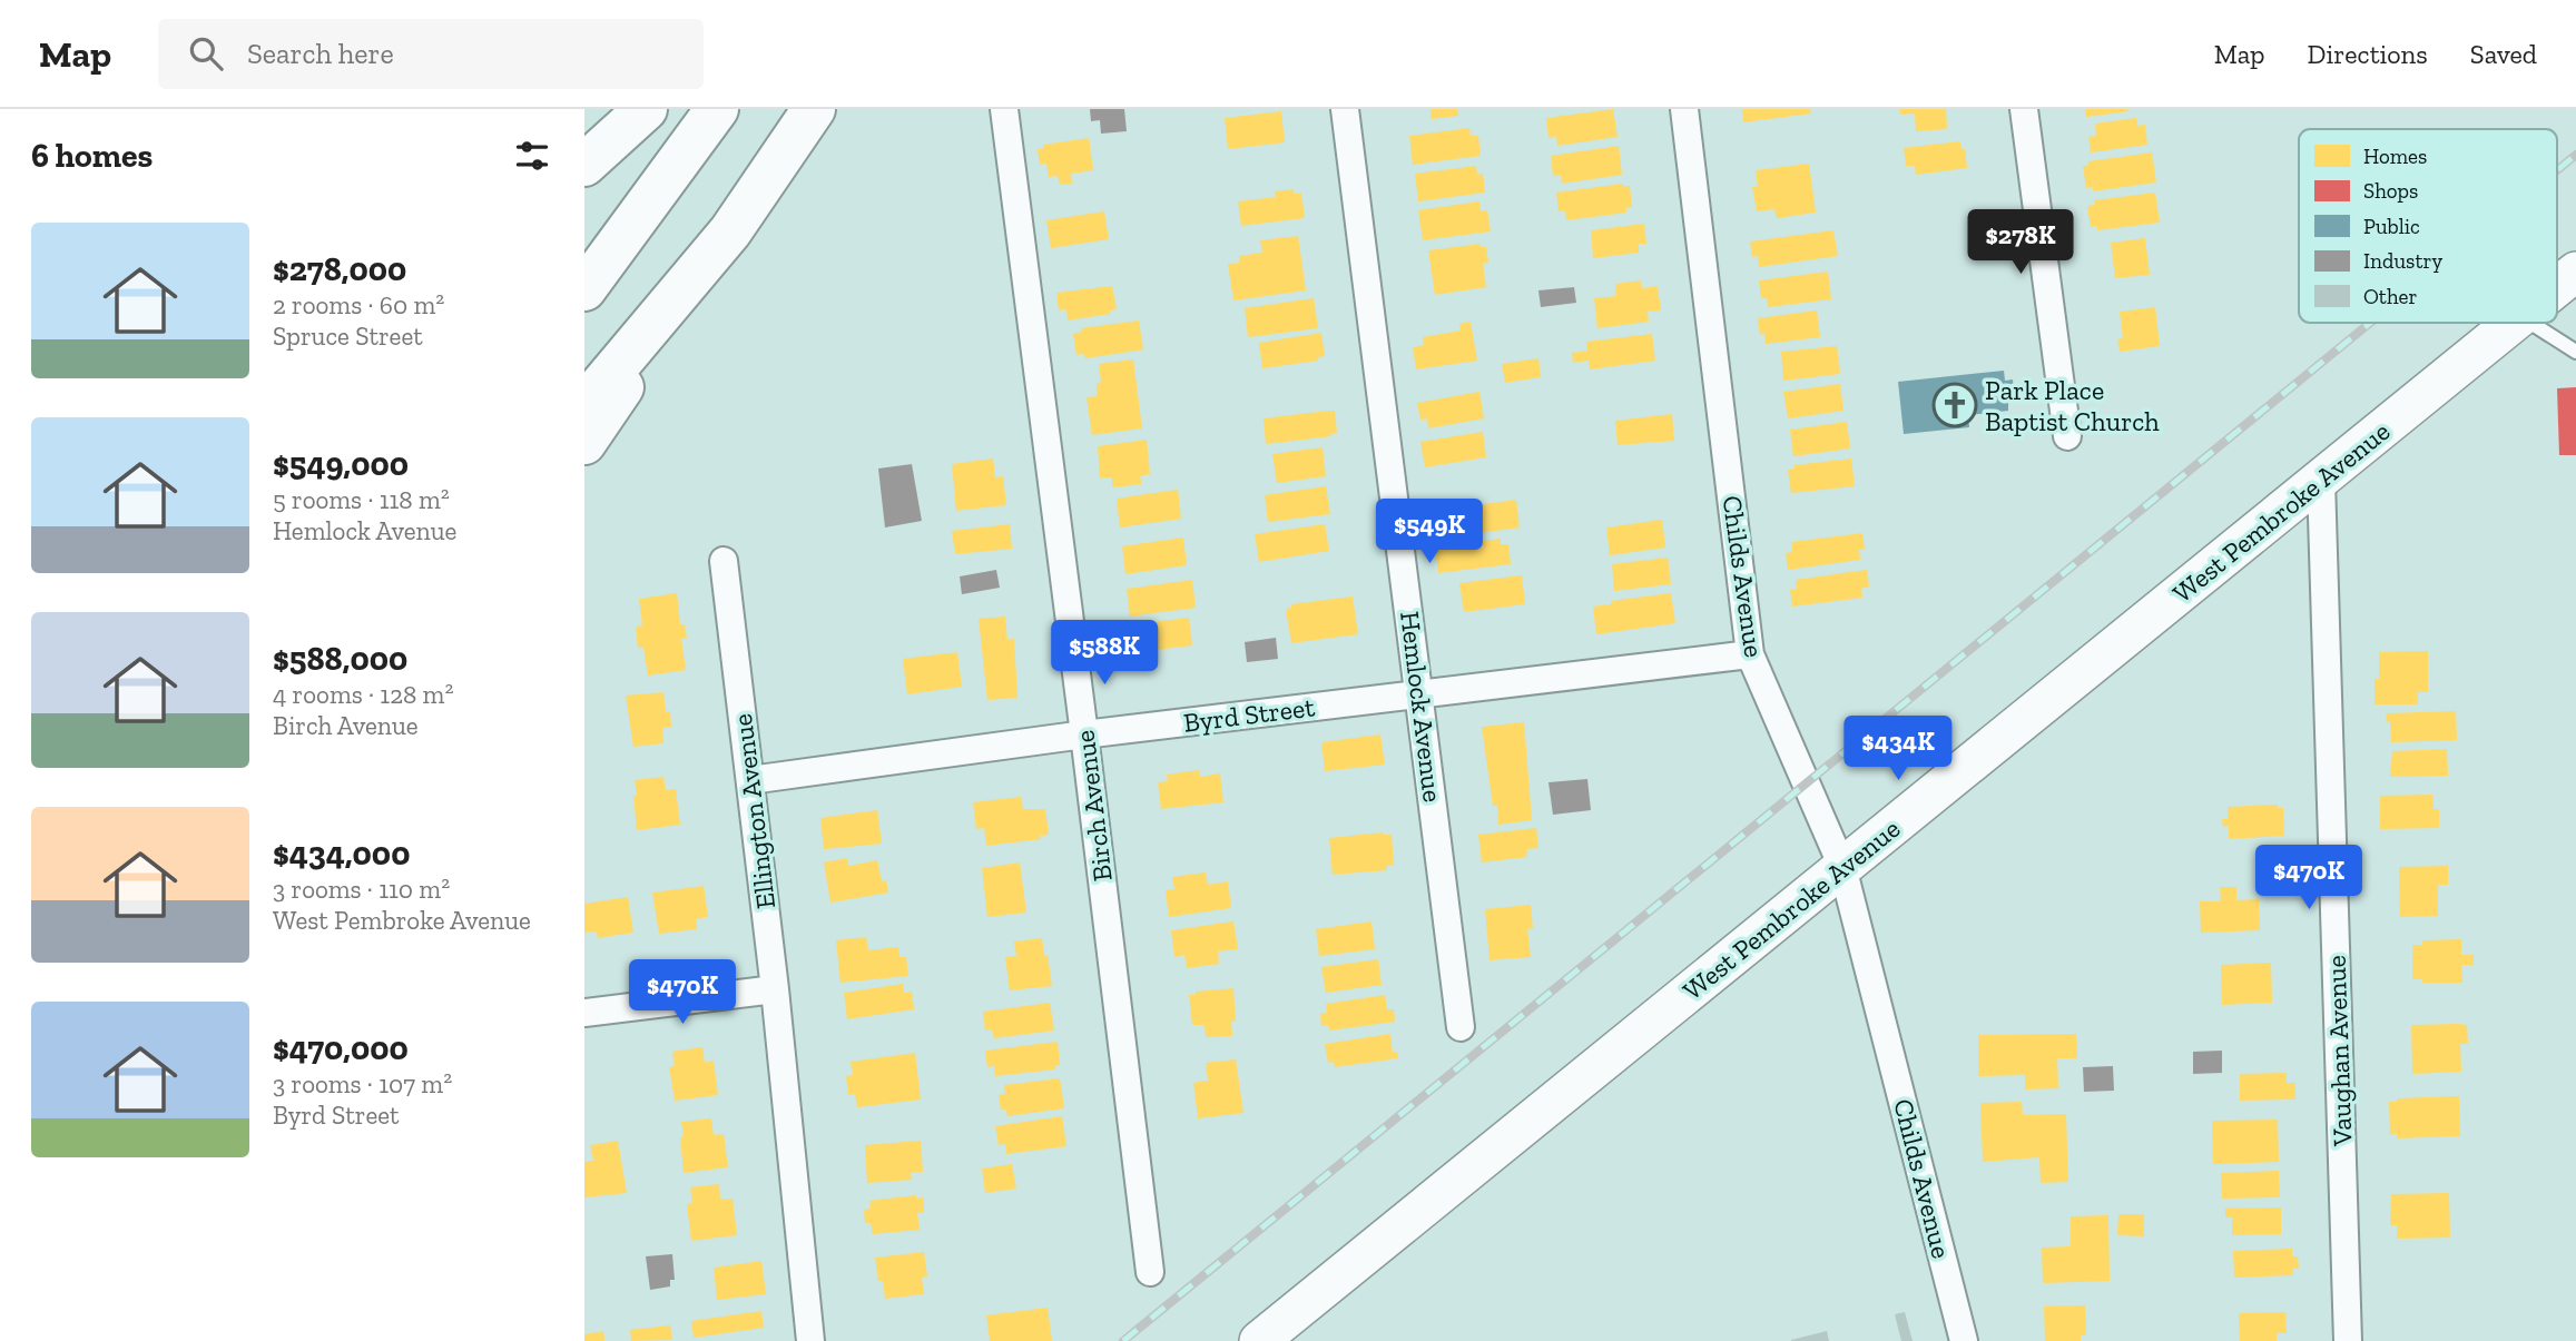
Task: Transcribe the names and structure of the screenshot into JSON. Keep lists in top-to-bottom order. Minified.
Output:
{"streets":{"main road":["West Pembroke Avenue"],"street":["Childs Avenue","Hemlock Avenue","Byrd Street","Birch Avenue","Ellington Avenue","Vaughan Avenue"]},"crossings":[["West Pembroke Avenue","Childs Avenue"],["West Pembroke Avenue","Vaughan Avenue"],["Childs Avenue","Byrd Street"],["Hemlock Avenue","Byrd Street"],["Byrd Street","Birch Avenue"],["Byrd Street","Ellington Avenue"]],"places":{"church":["Park Place Baptist Church"]},"legend":["Homes","Shops","Public","Industry","Other"],"page":{"header":"Map","search":"Search here","nav":["Map","Directions","Saved"],"heading":"6 homes","list":[{"name":"$278,000","note":"2 rooms · 60 m² · Spruce Street"},{"name":"$549,000","note":"5 rooms · 118 m² · Hemlock Avenue"},{"name":"$588,000","note":"4 rooms · 128 m² · Birch Avenue"},{"name":"$434,000","note":"3 rooms · 110 m² · West Pembroke Avenue"},{"name":"$470,000","note":"3 rooms · 107 m² · Byrd Street"}],"price":["$278K","$549K","$588K","$434K","$470K","$470K"]}}
